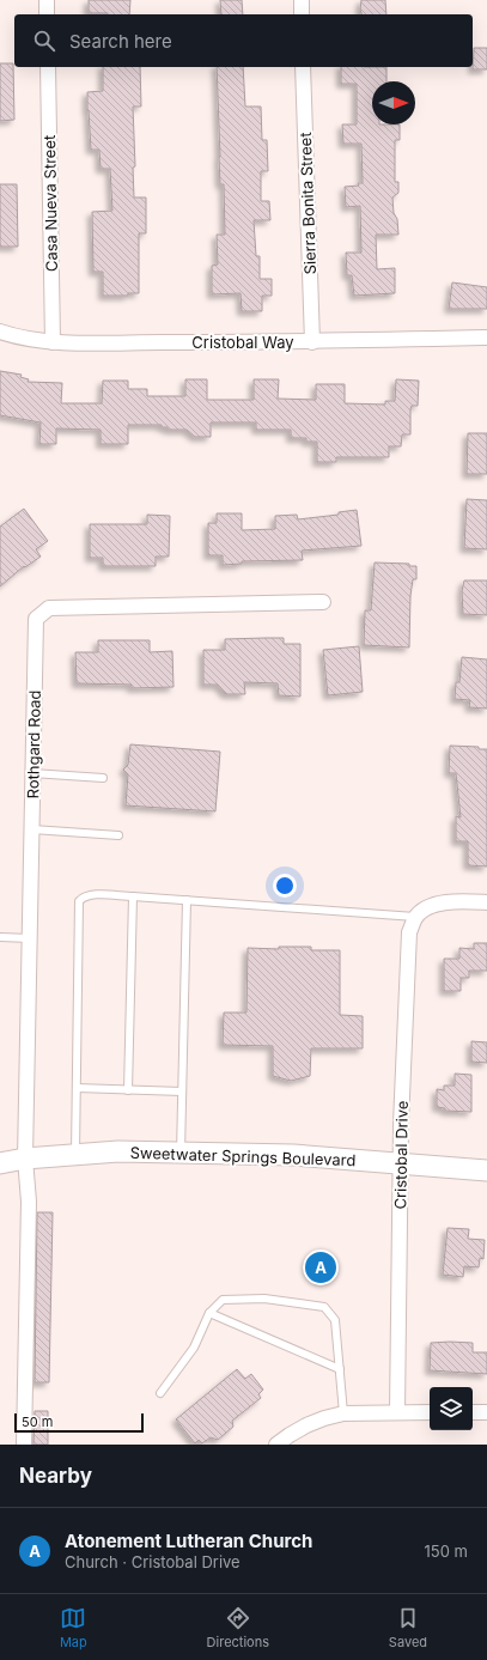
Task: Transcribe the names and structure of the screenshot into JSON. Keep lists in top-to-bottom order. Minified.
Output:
{"streets":{"main road":["Sweetwater Springs Boulevard"],"street":["Casa Nueva Street","Sierra Bonita Street","Cristobal Way","Rothgard Road","Cristobal Drive"]},"crossings":[["Casa Nueva Street","Cristobal Way"],["Sierra Bonita Street","Cristobal Way"],["Rothgard Road","Sweetwater Springs Boulevard"],["Cristobal Drive","Sweetwater Springs Boulevard"]],"scale_bar":"50 m","north":"right","page":{"search":"Search here","pins":"A","scale":"50 m","heading":"Nearby","list":[{"mark":"A","name":"Atonement Lutheran Church","note":"Church · Cristobal Drive","value":"150 m"}],"nav":["Map","Directions","Saved"]}}
